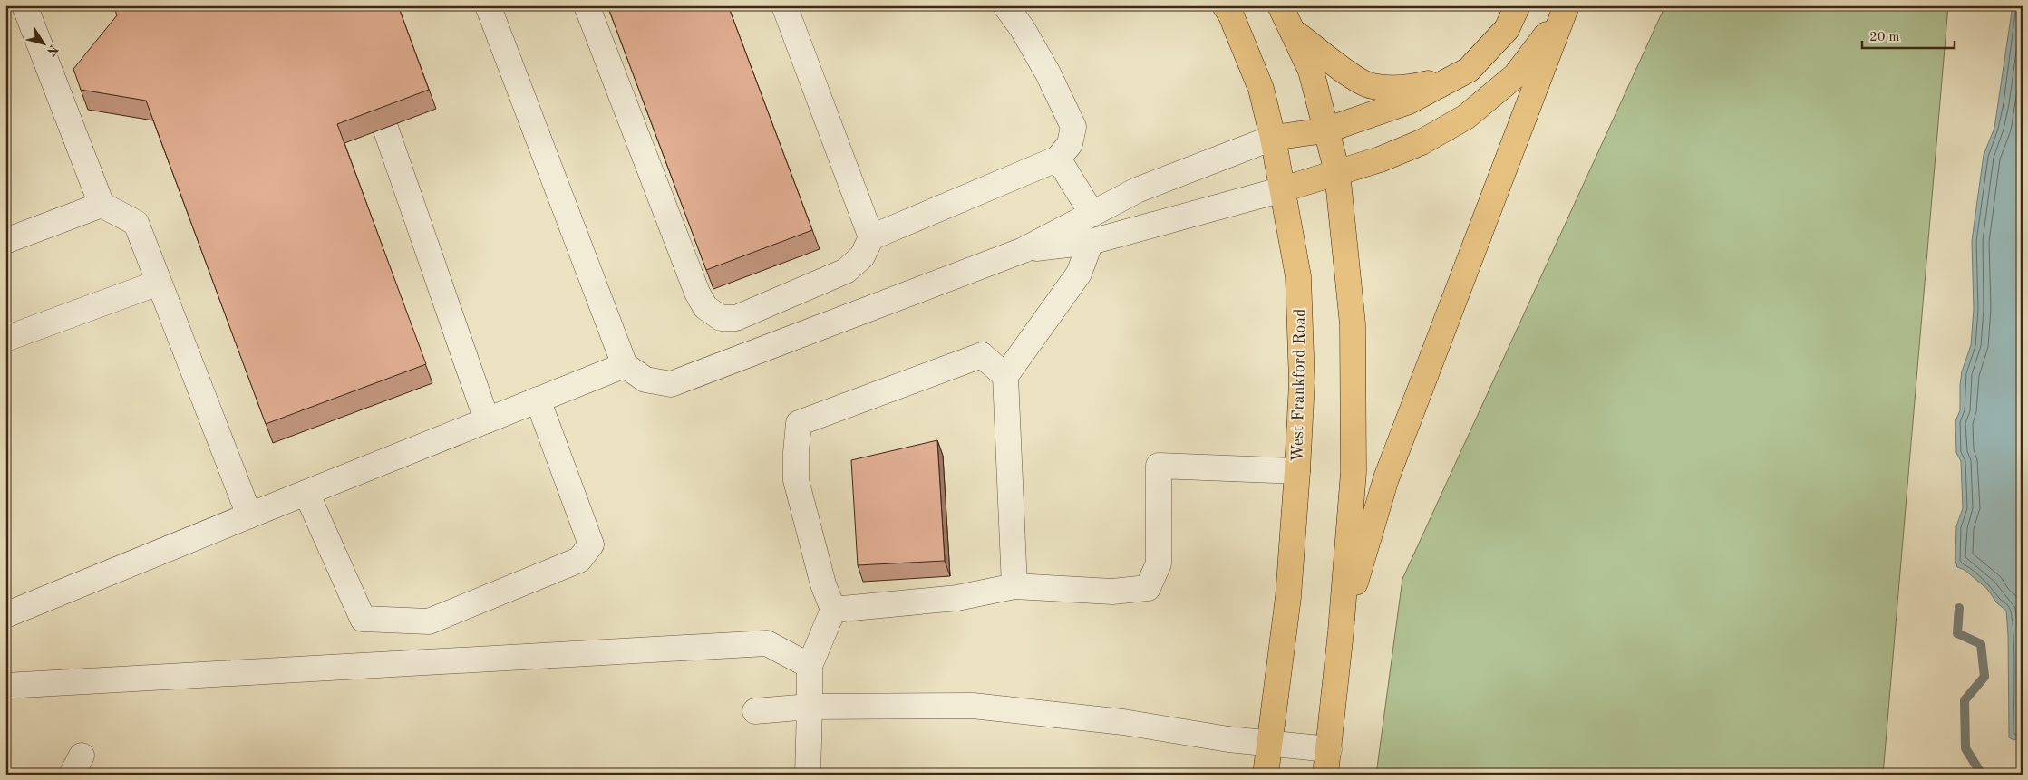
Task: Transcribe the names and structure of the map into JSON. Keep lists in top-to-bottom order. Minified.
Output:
{"streets":{"main road":["West Frankford Road"]},"scale_bar":"20 m","north":"bottom right"}
